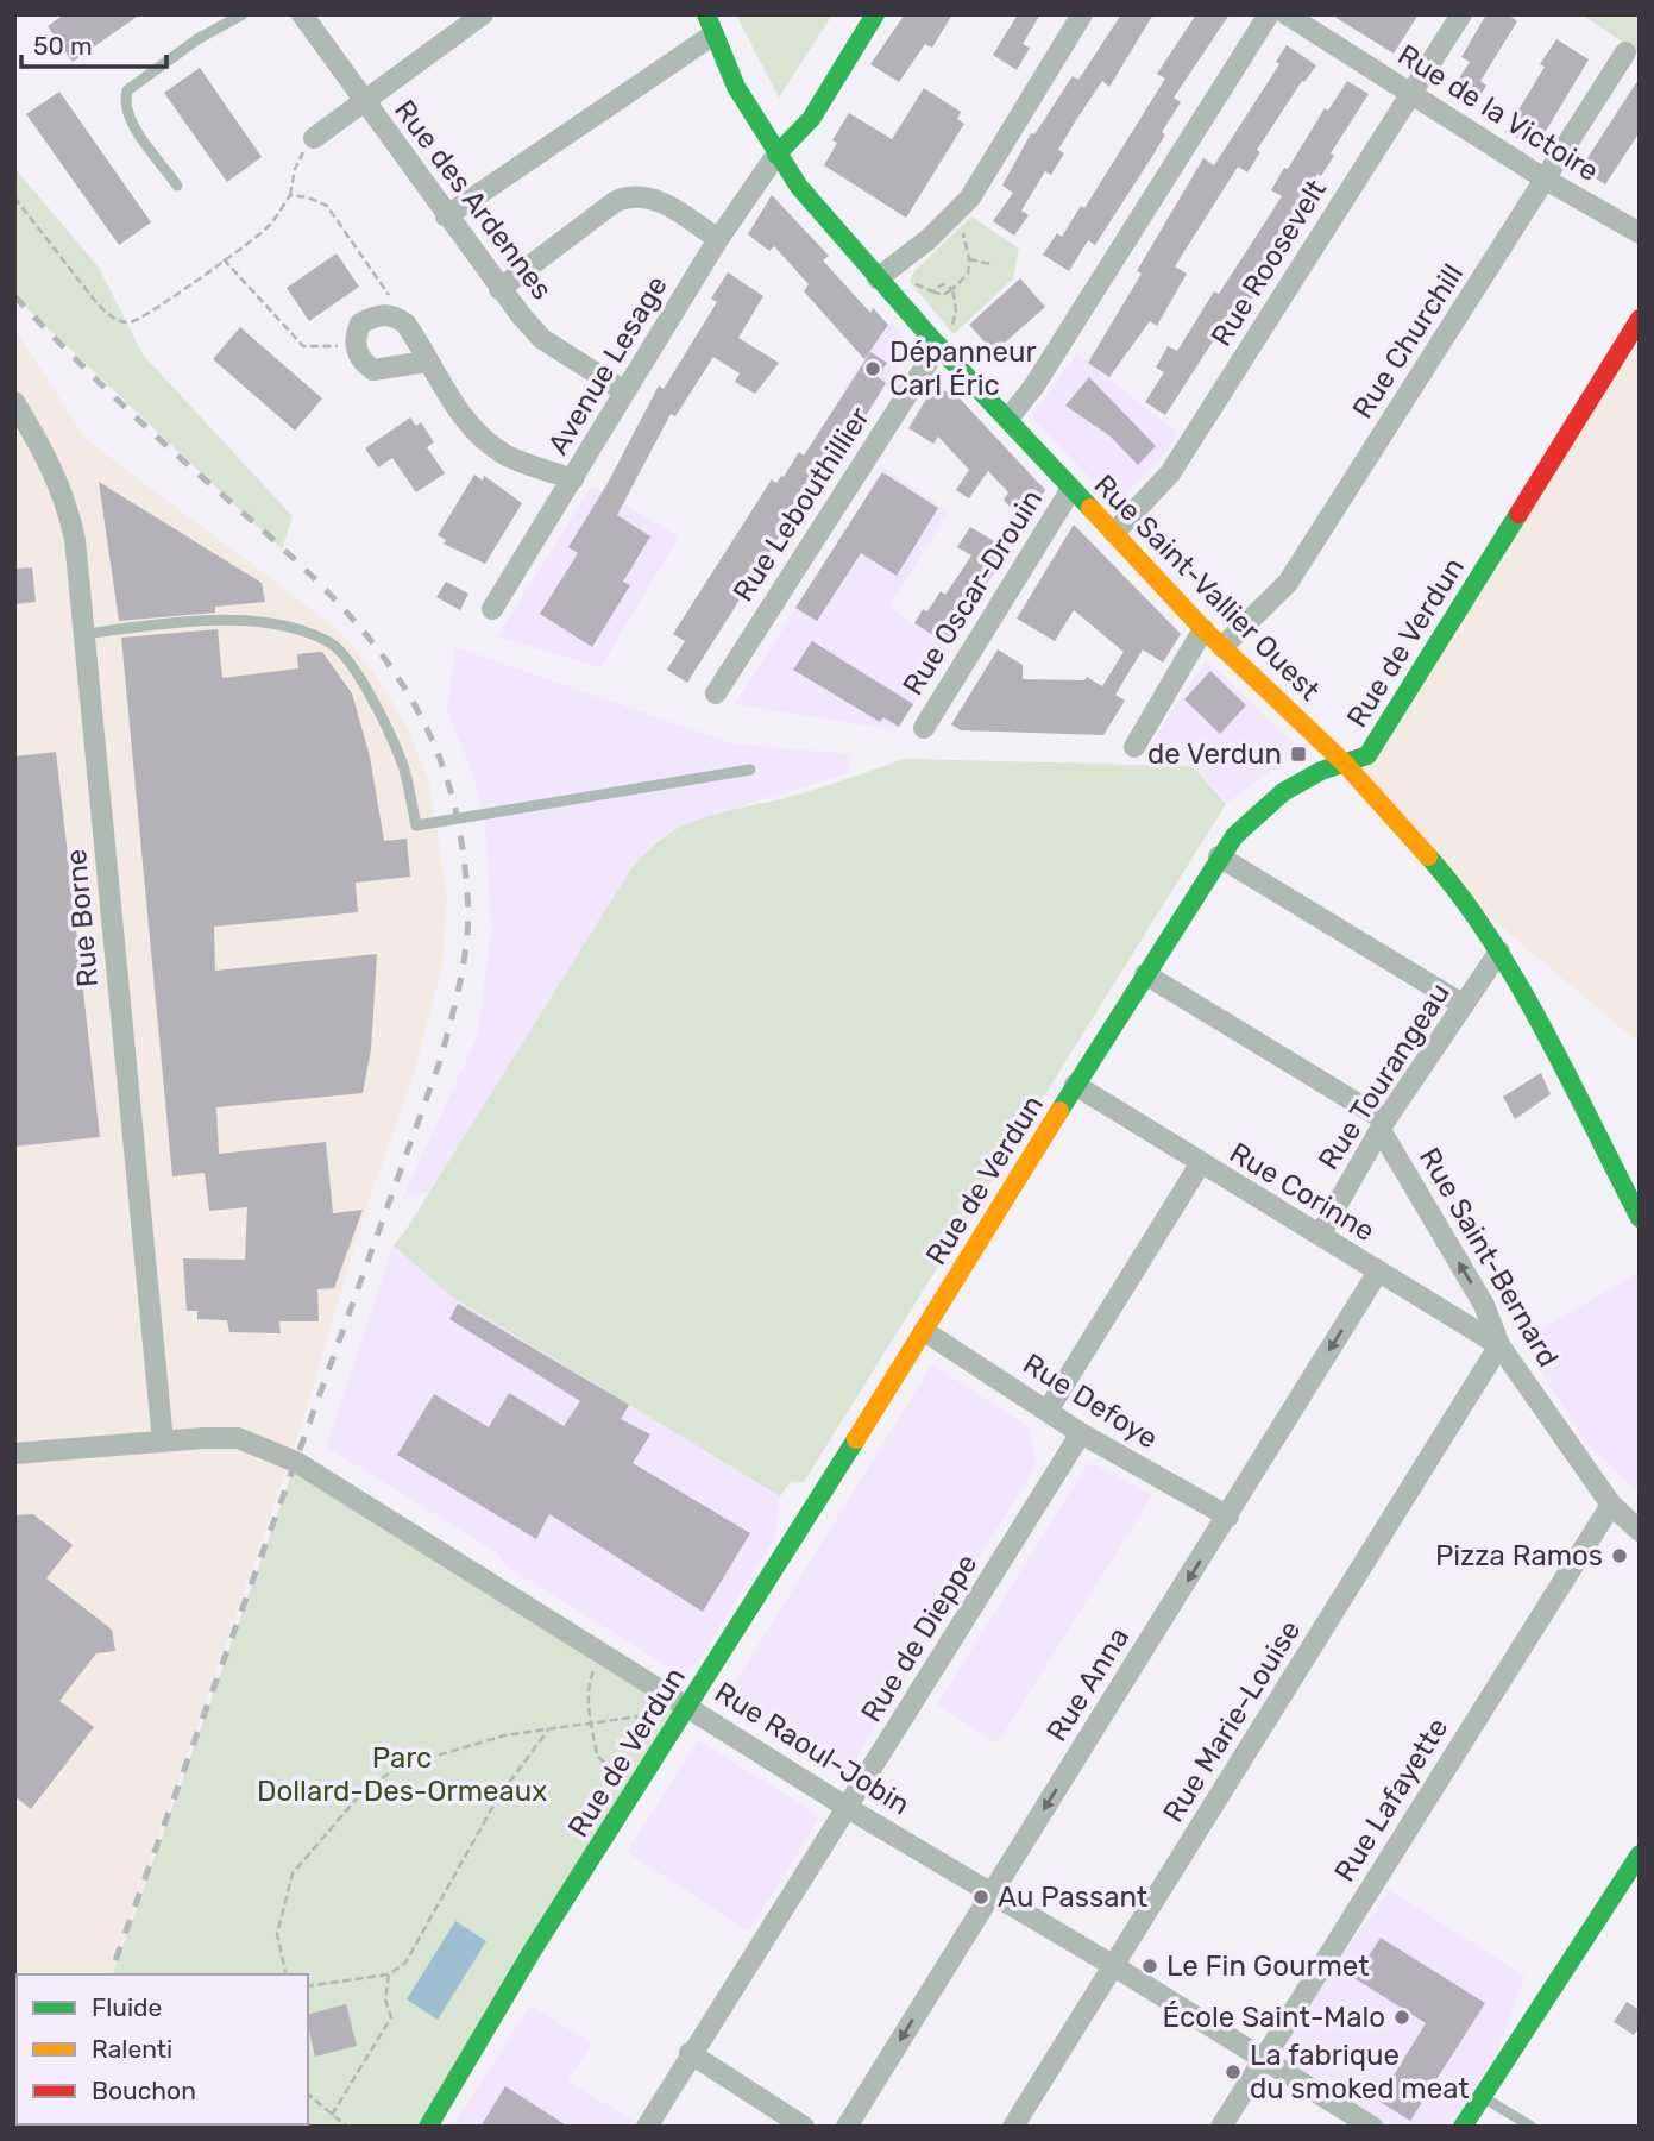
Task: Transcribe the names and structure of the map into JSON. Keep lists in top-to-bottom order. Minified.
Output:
{"streets":{"street":["Rue de la Victoire","Rue des Ardennes","Rue Roosevelt","Rue Churchill","Avenue Lesage","Rue Lebouthillier","Rue Saint-Vallier Ouest","Rue Oscar-Drouin","Rue de Verdun","Rue Borne","Rue Tourangeau","Rue Corinne","Rue Saint-Bernard","Rue Defoye","Rue de Dieppe","Rue Anna","Rue Marie-Louise","Rue Raoul-Jobin","Rue Lafayette"]},"crossings":[["Rue de la Victoire","Rue Roosevelt"],["Rue de la Victoire","Rue Churchill"],["Rue des Ardennes","Avenue Lesage"],["Rue Roosevelt","Rue Saint-Vallier Ouest"],["Rue Churchill","Rue Saint-Vallier Ouest"],["Avenue Lesage","Rue Saint-Vallier Ouest"],["Rue Lebouthillier","Rue Saint-Vallier Ouest"],["Rue Saint-Vallier Ouest","Rue Oscar-Drouin"],["Rue Saint-Vallier Ouest","Rue de Verdun"],["Rue Saint-Vallier Ouest","Rue Tourangeau"],["Rue de Verdun","Rue Corinne"],["Rue de Verdun","Rue Saint-Bernard"],["Rue de Verdun","Rue Defoye"],["Rue de Verdun","Rue Raoul-Jobin"],["Rue Borne","Rue Raoul-Jobin"],["Rue Tourangeau","Rue Corinne"],["Rue Tourangeau","Rue Saint-Bernard"],["Rue Corinne","Rue Saint-Bernard"],["Rue Corinne","Rue Anna"],["Rue Corinne","Rue Marie-Louise"],["Rue Saint-Bernard","Rue Marie-Louise"],["Rue Saint-Bernard","Rue Lafayette"],["Rue Defoye","Rue de Dieppe"],["Rue Defoye","Rue Anna"],["Rue de Dieppe","Rue Raoul-Jobin"],["Rue Anna","Rue Raoul-Jobin"],["Rue Marie-Louise","Rue Raoul-Jobin"],["Rue Raoul-Jobin","Rue Lafayette"]],"one_way":["Rue Anna"],"parks":["Parc Dollard-Des-Ormeaux"],"places":{"other":["Dépanneur Carl Éric","Pizza Ramos","Au Passant","Le Fin Gourmet","École Saint-Malo","La fabrique du smoked meat"],"transit":["de Verdun"]},"legend":["Fluide","Ralenti","Bouchon"],"scale_bar":"50 m"}
